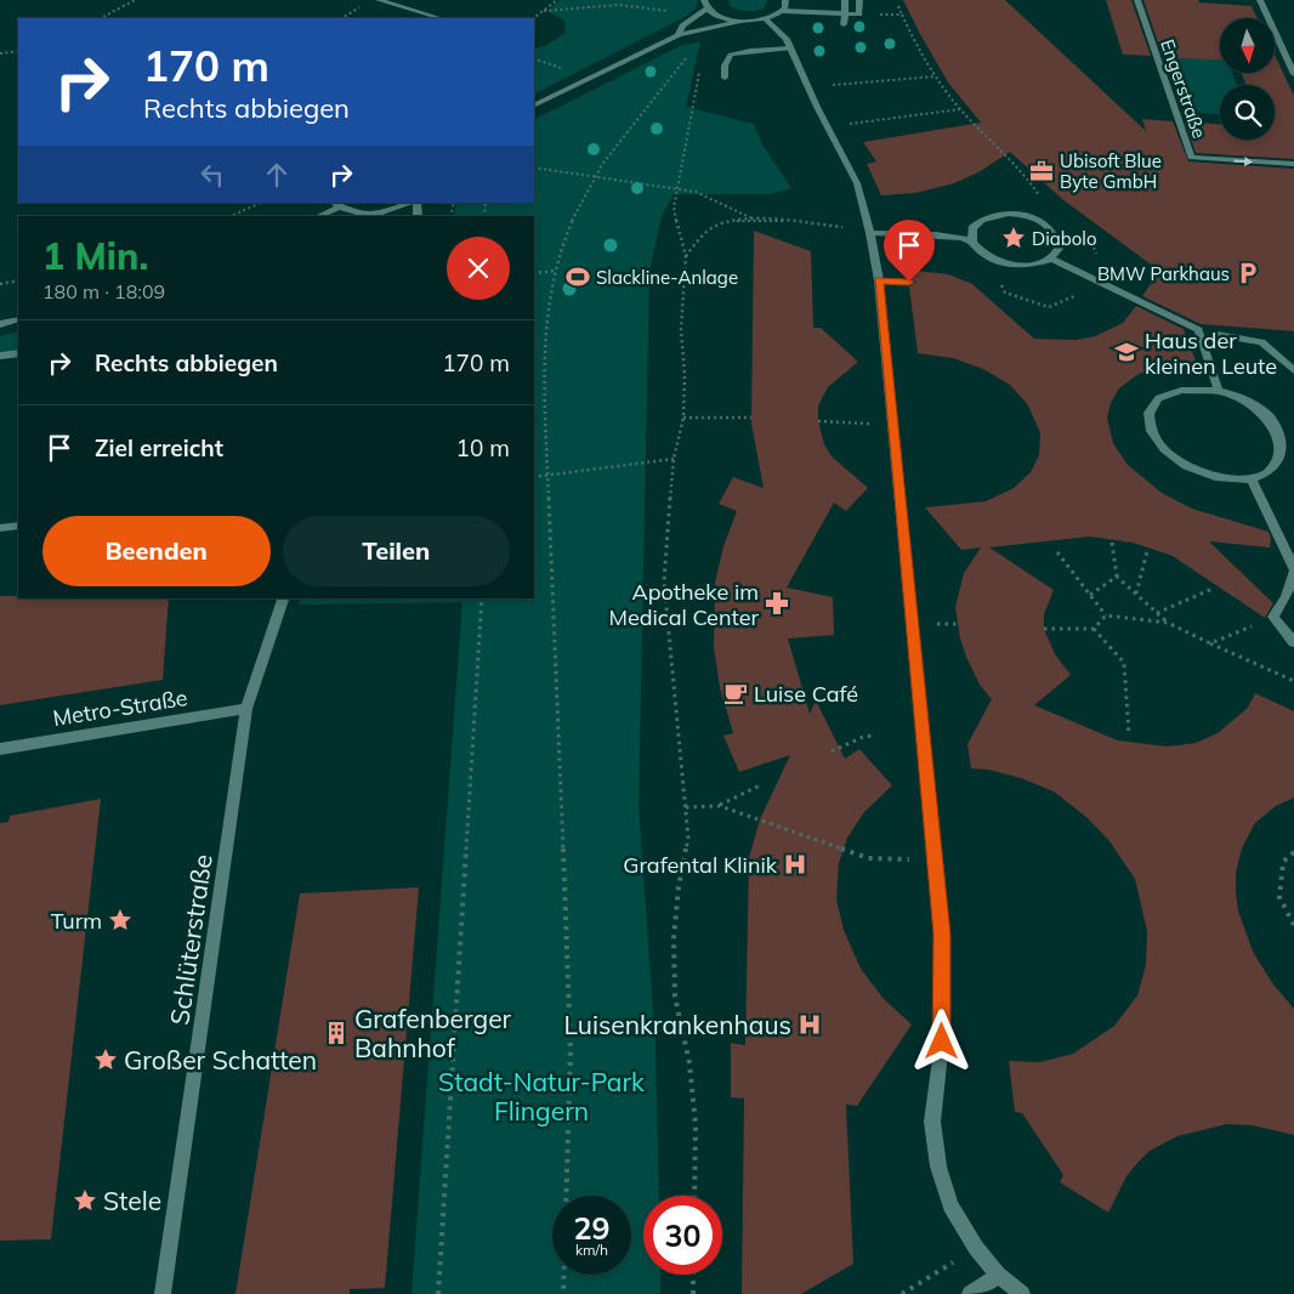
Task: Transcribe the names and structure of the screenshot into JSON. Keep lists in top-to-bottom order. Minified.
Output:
{"streets":{"street":["Engerstraße","Metro-Straße","Schlüterstraße"]},"crossings":[["Metro-Straße","Schlüterstraße"]],"one_way":["Engerstraße"],"parks":["Stadt-Natur-Park Flingern"],"places":{"office":["Ubisoft Blue Byte GmbH"],"place":["Diabolo","Turm","Großer Schatten","Stele"],"parking":["BMW Parkhaus"],"sports":["Slackline-Anlage"],"school or university":["Haus der kleinen Leute"],"pharmacy":["Apotheke im Medical Center"],"cafe":["Luise Café"],"hospital":["Grafental Klinik","Luisenkrankenhaus"],"building":["Grafenberger Bahnhof"]},"north":"bottom","page":{"turn":["170 m","Rechts abbiegen"],"heading":["1 Min.","180 m · 18:09"],"list":[{"name":"Rechts abbiegen","value":"170 m"},{"name":"Ziel erreicht","value":"10 m"}],"buttons":["Beenden","Teilen"],"speed":"29 km/h","limit":"30"}}
